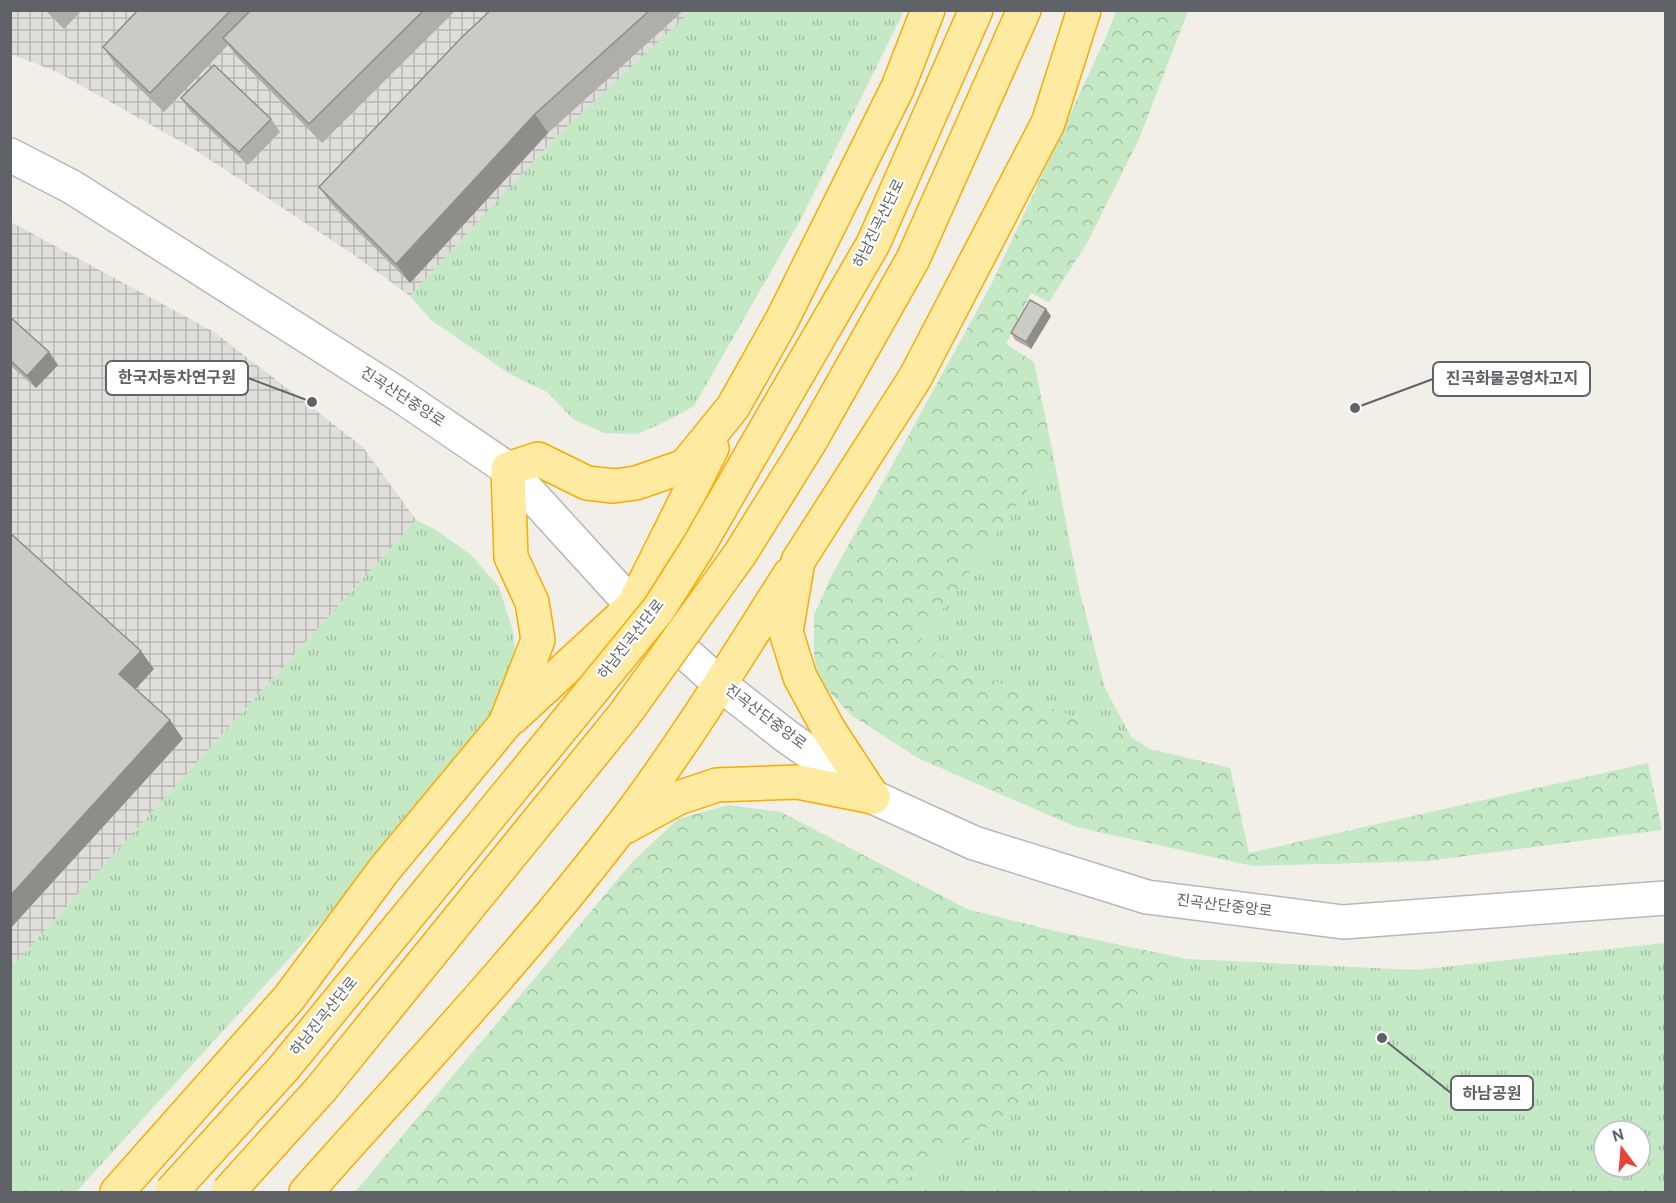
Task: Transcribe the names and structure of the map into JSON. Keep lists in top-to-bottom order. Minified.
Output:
{"streets":{"highway":["하남진곡산단로"],"street":["진곡산단중앙로"]},"places":["한국자동차연구원","진곡화물공영차고지","하남공원"],"north":"top"}
